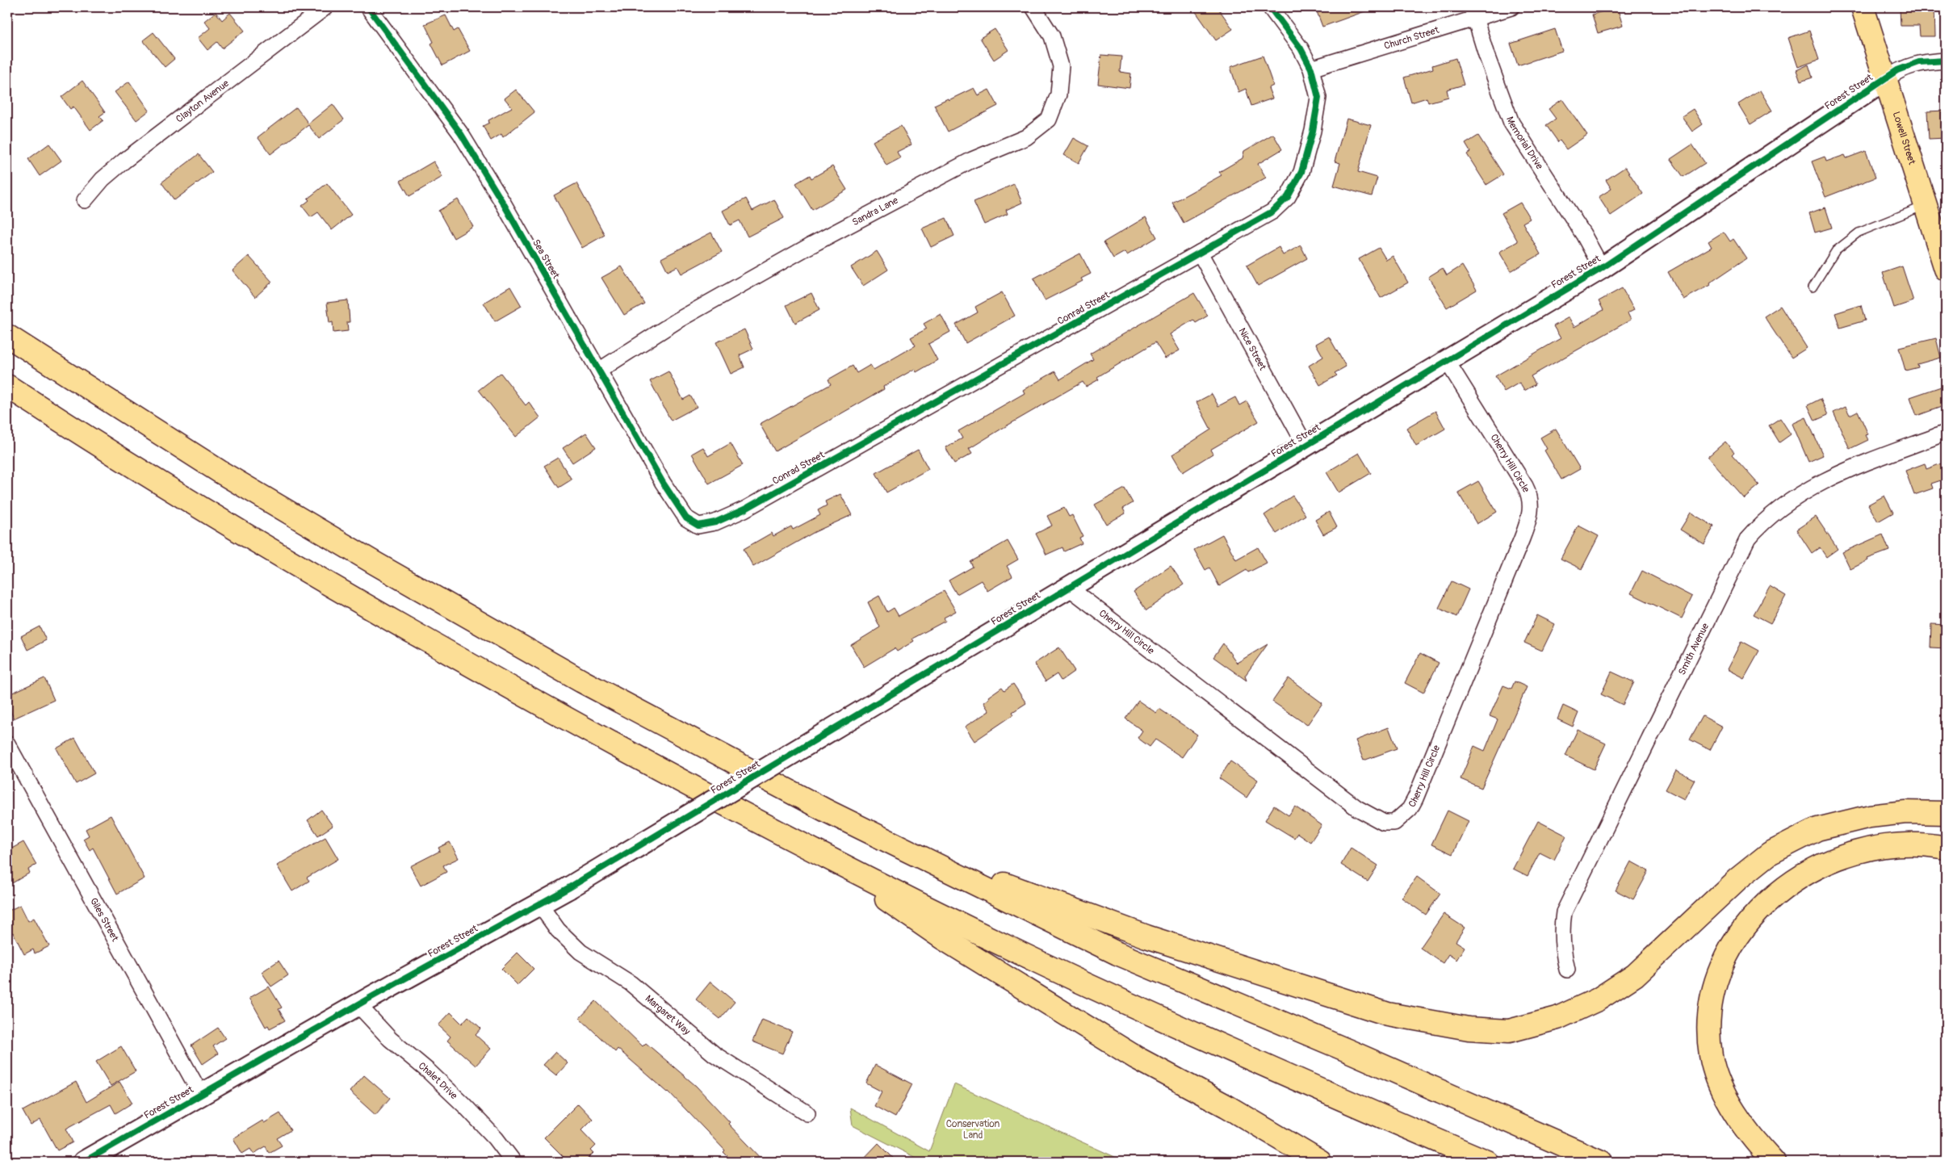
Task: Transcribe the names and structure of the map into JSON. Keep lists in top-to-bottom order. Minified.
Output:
{"streets":{"main road":["Lowell Street"],"street":["Church Street","Forest Street","Clayton Avenue","Memorial Drive","Sandra Lane","Sea Street","Conrad Street","Nice Street","Cherry Hill Circle","Smith Avenue","Giles Street","Margaret Way","Chalet Drive"]},"crossings":[["Church Street","Memorial Drive"],["Church Street","Conrad Street"],["Forest Street","Lowell Street"],["Forest Street","Memorial Drive"],["Forest Street","Nice Street"],["Forest Street","Cherry Hill Circle"],["Forest Street","Giles Street"],["Forest Street","Margaret Way"],["Forest Street","Chalet Drive"],["Sandra Lane","Sea Street"],["Sea Street","Conrad Street"],["Conrad Street","Nice Street"]],"parks":["Conservation Land"]}
